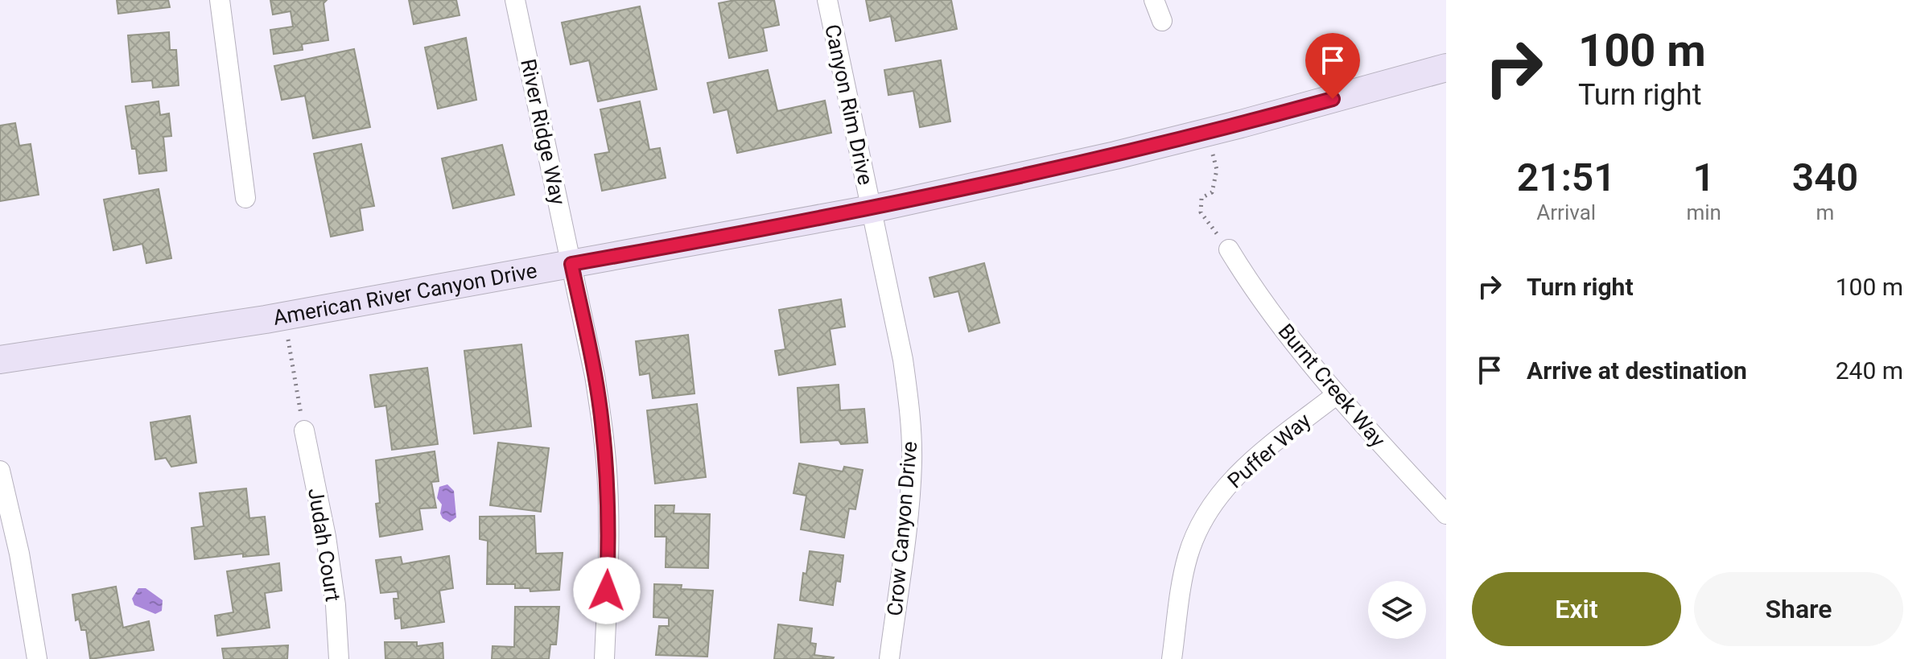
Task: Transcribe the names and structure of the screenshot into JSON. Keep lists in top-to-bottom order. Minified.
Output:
{"streets":{"main road":["American River Canyon Drive"],"street":["Canyon Rim Drive","River Ridge Way","Burnt Creek Way","Puffer Way","Crow Canyon Drive","Judah Court"]},"crossings":[["Canyon Rim Drive","American River Canyon Drive"],["Canyon Rim Drive","Crow Canyon Drive"],["River Ridge Way","American River Canyon Drive"],["American River Canyon Drive","Crow Canyon Drive"],["Burnt Creek Way","Puffer Way"]],"page":{"turn":["100 m","Turn right"],"eta":["21:51","Arrival","1","min","340","m"],"list":[{"name":"Turn right","value":"100 m"},{"name":"Arrive at destination","value":"240 m"}],"buttons":["Exit","Share"]}}
